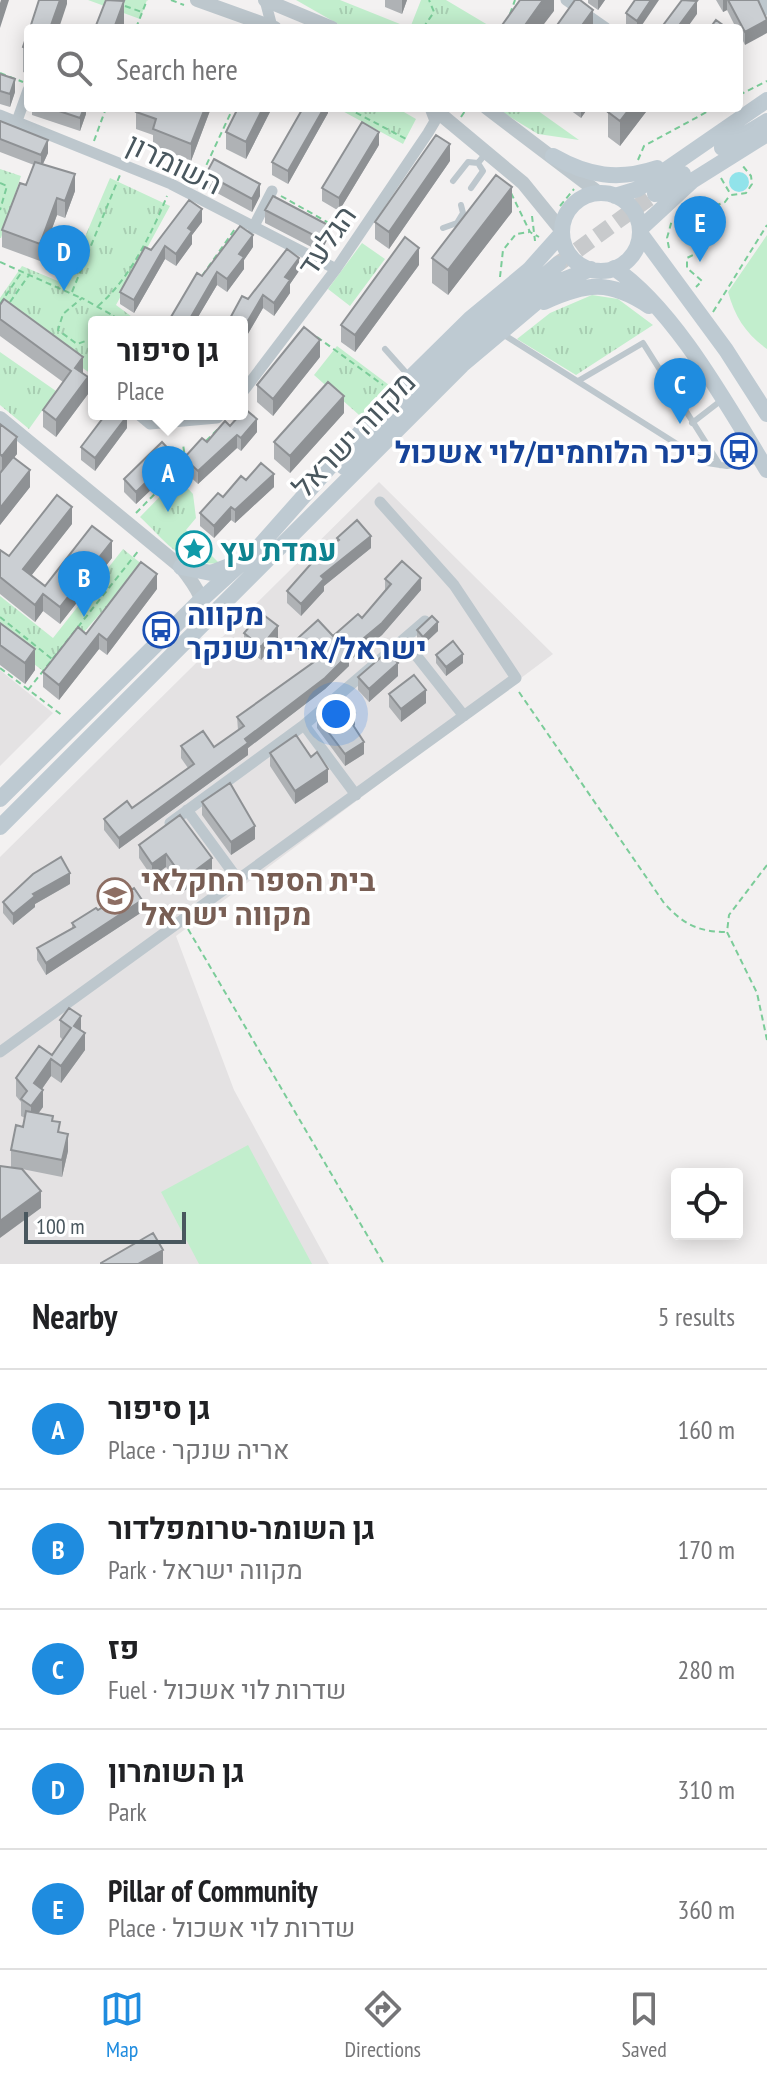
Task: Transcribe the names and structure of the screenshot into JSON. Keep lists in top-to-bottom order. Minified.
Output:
{"streets":{"main road":["מקווה ישראל"],"street":["השומרון","הגלעד"]},"crossings":[["השומרון","הגלעד"]],"places":{"bus stop":["כיכר הלוחמים/לוי אשכול","מקווה ישראל/אריה שנקר"],"place":["עמדת עץ"],"school or university":["בית הספר החקלאי מקווה ישראל"]},"scale_bar":"100 m","page":{"search":"Search here","pins":["E","D","C","A","B"],"popup":["גן סיפור","Place"],"scale":"100 m","heading":["Nearby","5 results"],"list":[{"mark":"A","name":"גן סיפור","note":"Place · אריה שנקר","value":"160 m"},{"mark":"B","name":"גן השומר-טרומפלדור","note":"Park · מקווה ישראל","value":"170 m"},{"mark":"C","name":"פז","note":"Fuel · שדרות לוי אשכול","value":"280 m"},{"mark":"D","name":"גן השומרון","note":"Park","value":"310 m"},{"mark":"E","name":"Pillar of Community","note":"Place · שדרות לוי אשכול","value":"360 m"}],"nav":["Map","Directions","Saved"]}}
